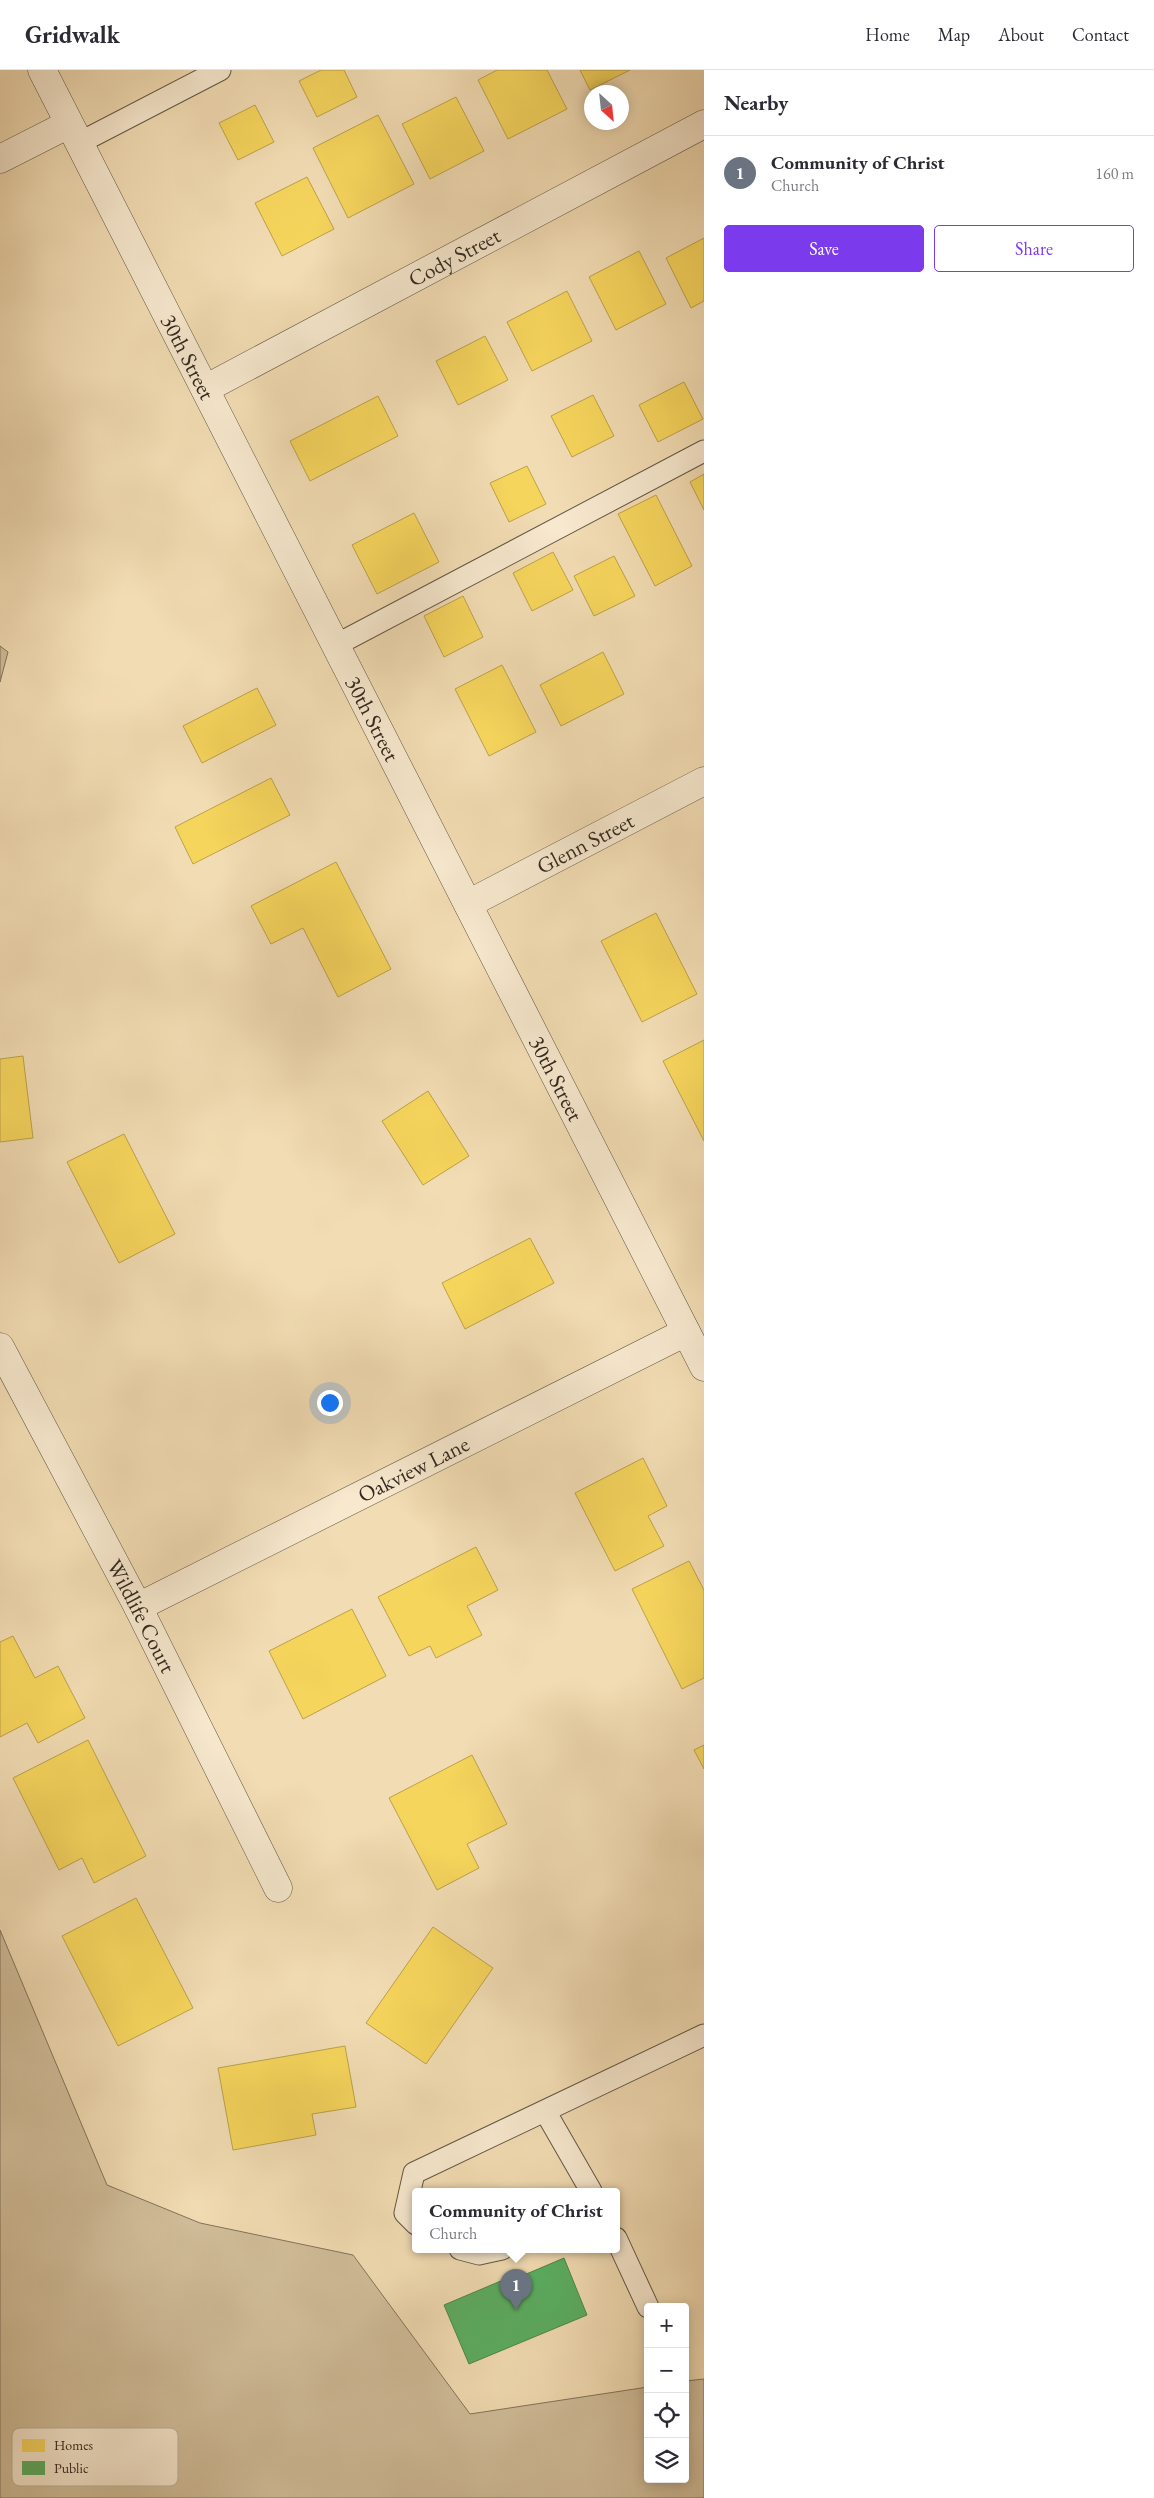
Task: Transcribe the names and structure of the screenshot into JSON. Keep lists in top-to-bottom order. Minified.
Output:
{"streets":{"street":["Cody Street","30th Street","Glenn Street","Oakview Lane","Wildlife Court"]},"crossings":[["Cody Street","30th Street"],["30th Street","Glenn Street"],["30th Street","Oakview Lane"],["Oakview Lane","Wildlife Court"]],"legend":["Homes","Public"],"north":"bottom right","page":{"header":"Gridwalk","nav":["Home","Map","About","Contact"],"heading":"Nearby","list":[{"mark":"1","name":"Community of Christ","note":"Church","value":"160 m"}],"buttons":["Save","Share"],"popup":["Community of Christ","Church"],"pins":"1","map_buttons":["+","−"]}}
